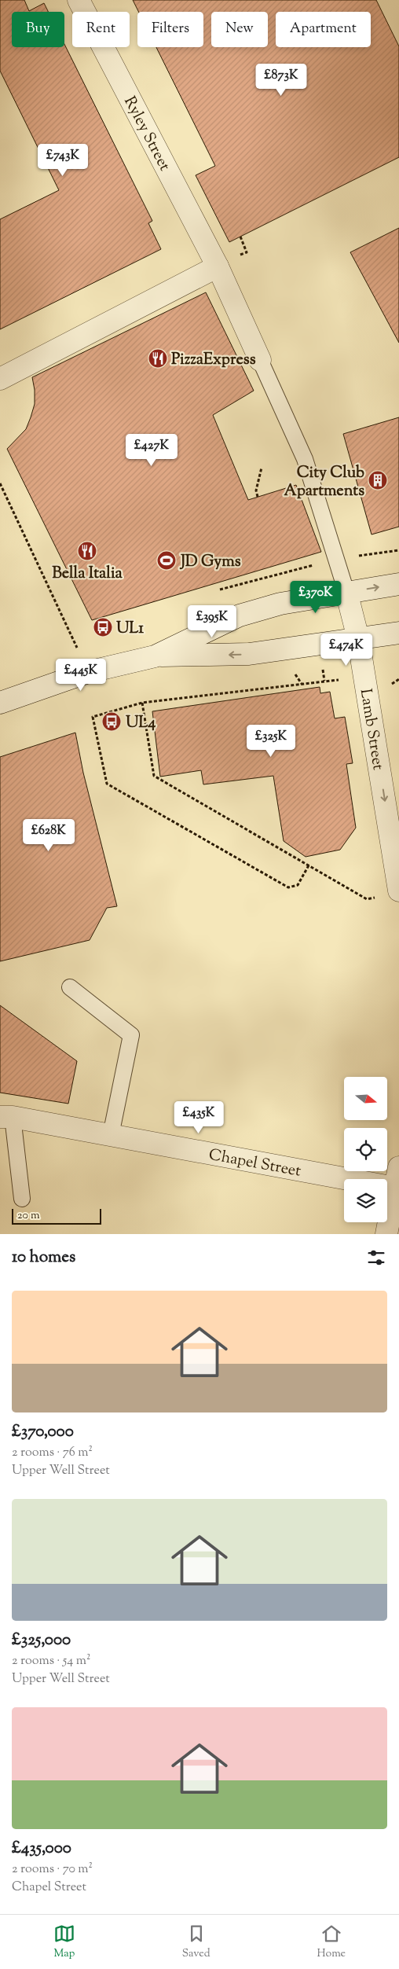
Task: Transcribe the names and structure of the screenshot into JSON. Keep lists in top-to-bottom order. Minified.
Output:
{"streets":{"street":["Ryley Street","Lamb Street","Chapel Street"]},"one_way":["Lamb Street"],"places":{"restaurant":["PizzaExpress","Bella Italia"],"building":["City Club Apartments"],"sports":["JD Gyms"],"bus stop":["UL1","UL4"]},"scale_bar":"20 m","north":"right","page":{"chip":["Buy","Rent","Filters","New","Apartment"],"price":["£873K","£743K","£427K","£370K","£395K","£474K","£445K","£325K","£628K","£435K"],"scale":"20 m","heading":"10 homes","list":[{"name":"£370,000","note":"2 rooms · 76 m² · Upper Well Street"},{"name":"£325,000","note":"2 rooms · 54 m² · Upper Well Street"},{"name":"£435,000","note":"2 rooms · 70 m² · Chapel Street"}],"tabs":["Map","Saved","Home"]}}
